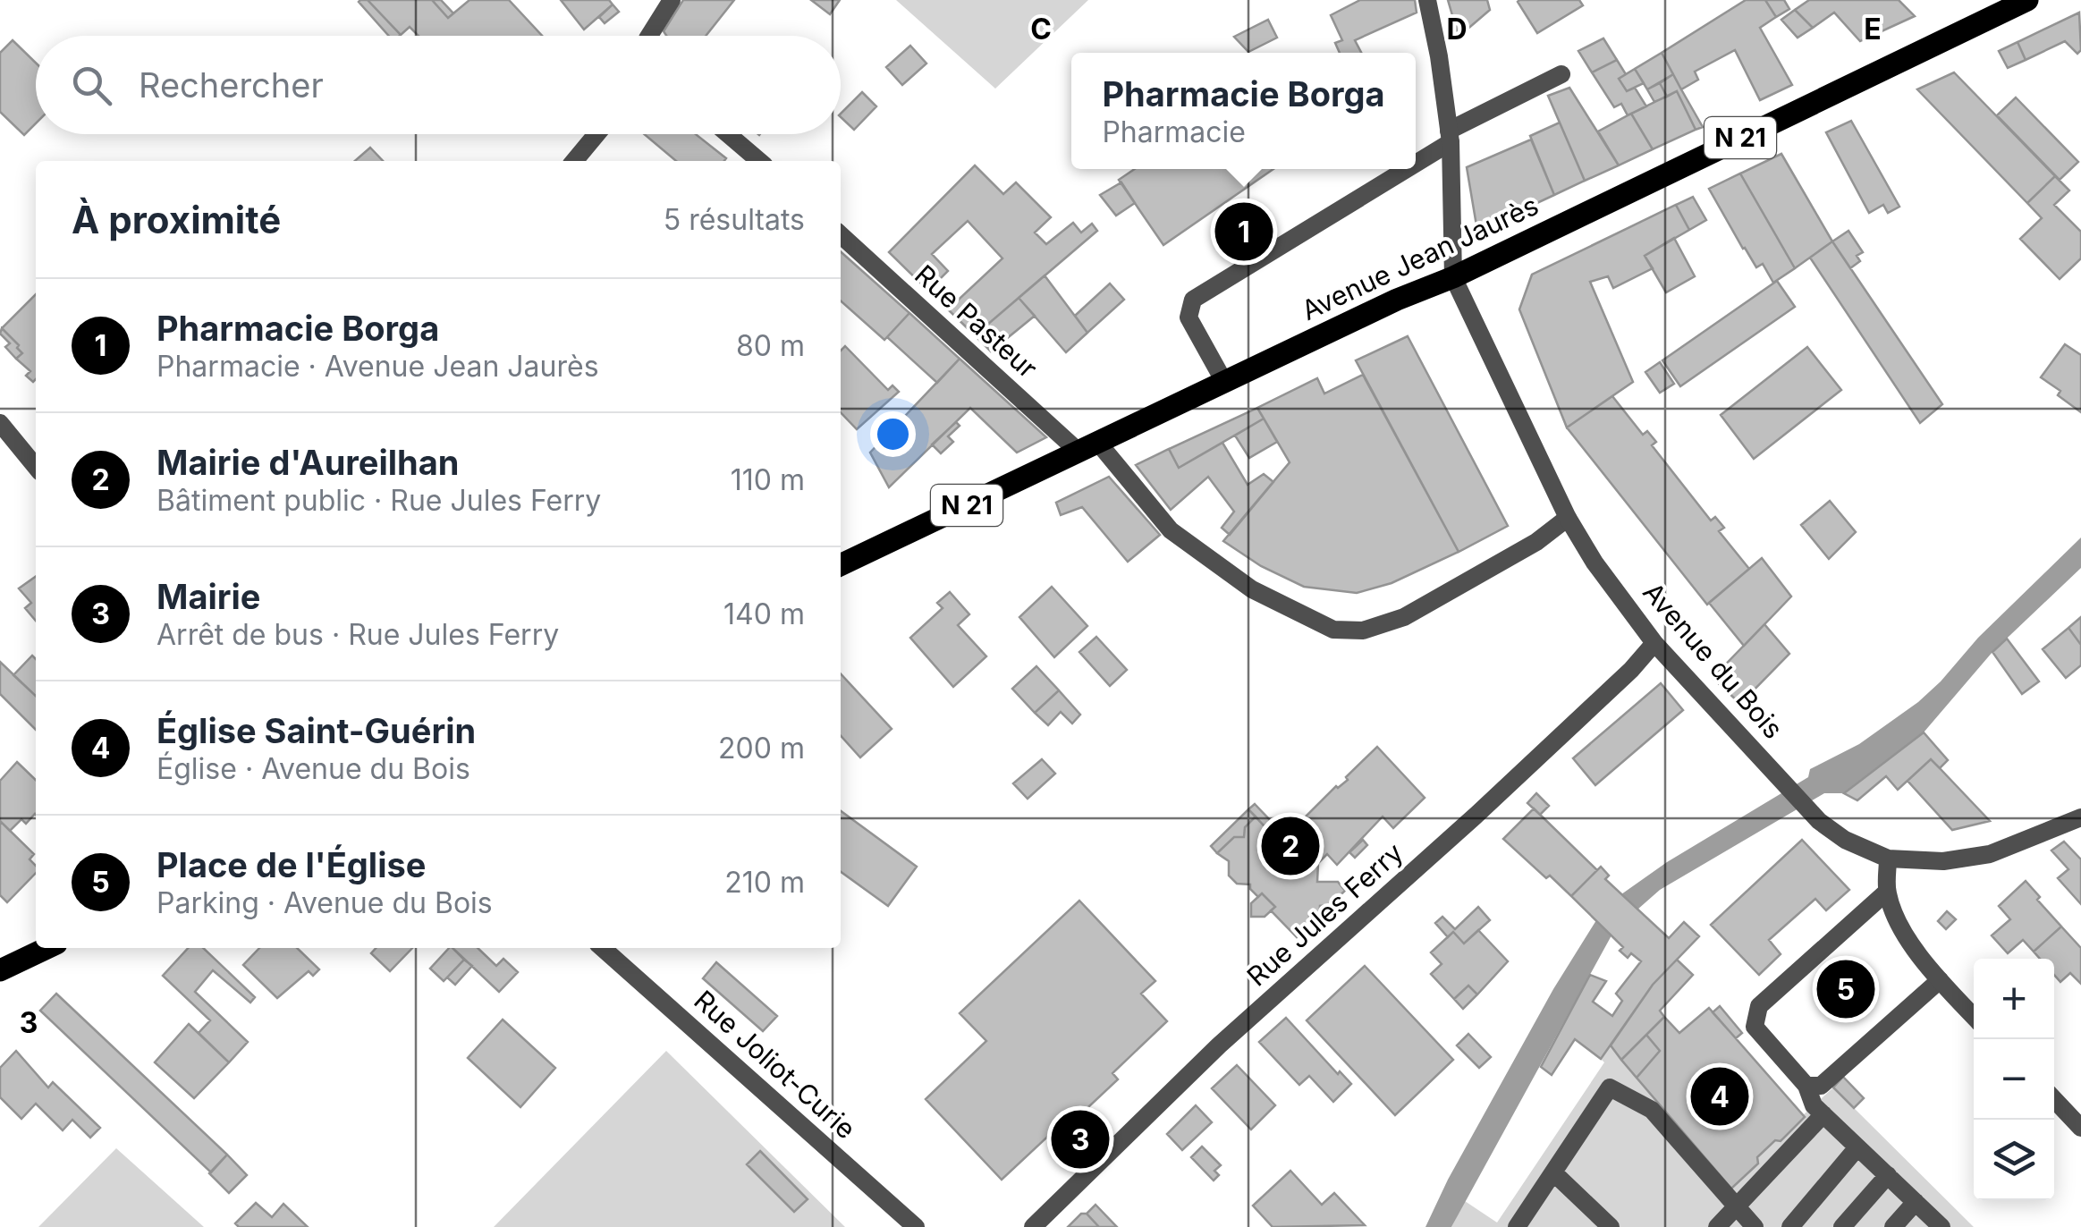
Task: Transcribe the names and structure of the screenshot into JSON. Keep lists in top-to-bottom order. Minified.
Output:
{"streets":{"main road":["N 21","Avenue Jean Jaurès"],"street":["Rue Pasteur","Avenue du Bois","Rue Jules Ferry","Rue Joliot-Curie"]},"crossings":[["Avenue Jean Jaurès","Rue Pasteur"],["Avenue Jean Jaurès","Avenue du Bois"],["Rue Pasteur","Avenue du Bois"],["Avenue du Bois","Rue Jules Ferry"]],"page":{"search":"Rechercher","popup":["Pharmacie Borga","Pharmacie"],"heading":["À proximité","5 résultats"],"pins":["1","2","5","4","3"],"list":[{"mark":"1","name":"Pharmacie Borga","note":"Pharmacie · Avenue Jean Jaurès","value":"80 m"},{"mark":"2","name":"Mairie d'Aureilhan","note":"Bâtiment public · Rue Jules Ferry","value":"110 m"},{"mark":"3","name":"Mairie","note":"Arrêt de bus · Rue Jules Ferry","value":"140 m"},{"mark":"4","name":"Église Saint-Guérin","note":"Église · Avenue du Bois","value":"200 m"},{"mark":"5","name":"Place de l'Église","note":"Parking · Avenue du Bois","value":"210 m"}],"map_buttons":["+","−"]},"grid":{"columns":["C","D","E"],"rows":["3"]}}
